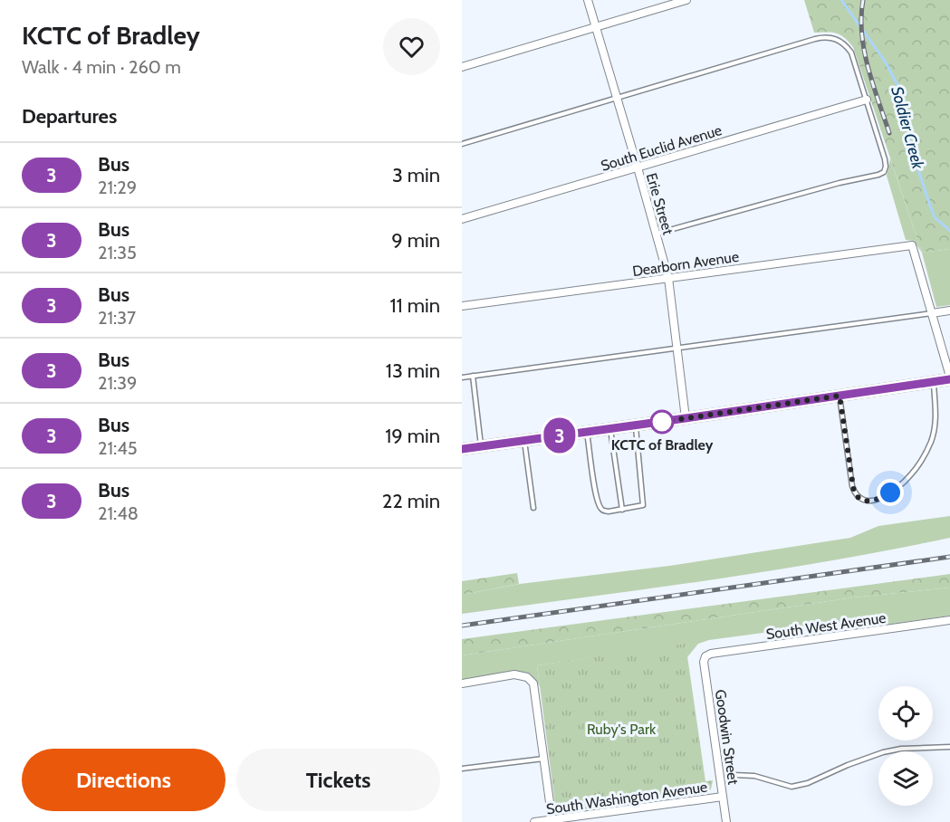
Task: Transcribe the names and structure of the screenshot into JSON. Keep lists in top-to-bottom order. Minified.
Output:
{"streets":{"street":["South Euclid Avenue","Erie Street","Dearborn Avenue","South West Avenue","Goodwin Street","South Washington Avenue"]},"crossings":[["South Euclid Avenue","Erie Street"],["Erie Street","Dearborn Avenue"],["South West Avenue","Goodwin Street"],["Goodwin Street","South Washington Avenue"]],"water":["Soldier Creek"],"parks":["Ruby's Park"],"places":["KCTC of Bradley"],"lines":["bus line 3"],"page":{"heading":[["KCTC of Bradley","Walk · 4 min · 260 m"],"Departures"],"on_map":"3","list":[{"mark":"3","name":"Bus","note":"21:29","value":"3 min"},{"mark":"3","name":"Bus","note":"21:35","value":"9 min"},{"mark":"3","name":"Bus","note":"21:37","value":"11 min"},{"mark":"3","name":"Bus","note":"21:39","value":"13 min"},{"mark":"3","name":"Bus","note":"21:45","value":"19 min"},{"mark":"3","name":"Bus","note":"21:48","value":"22 min"}],"buttons":["Directions","Tickets"]}}
